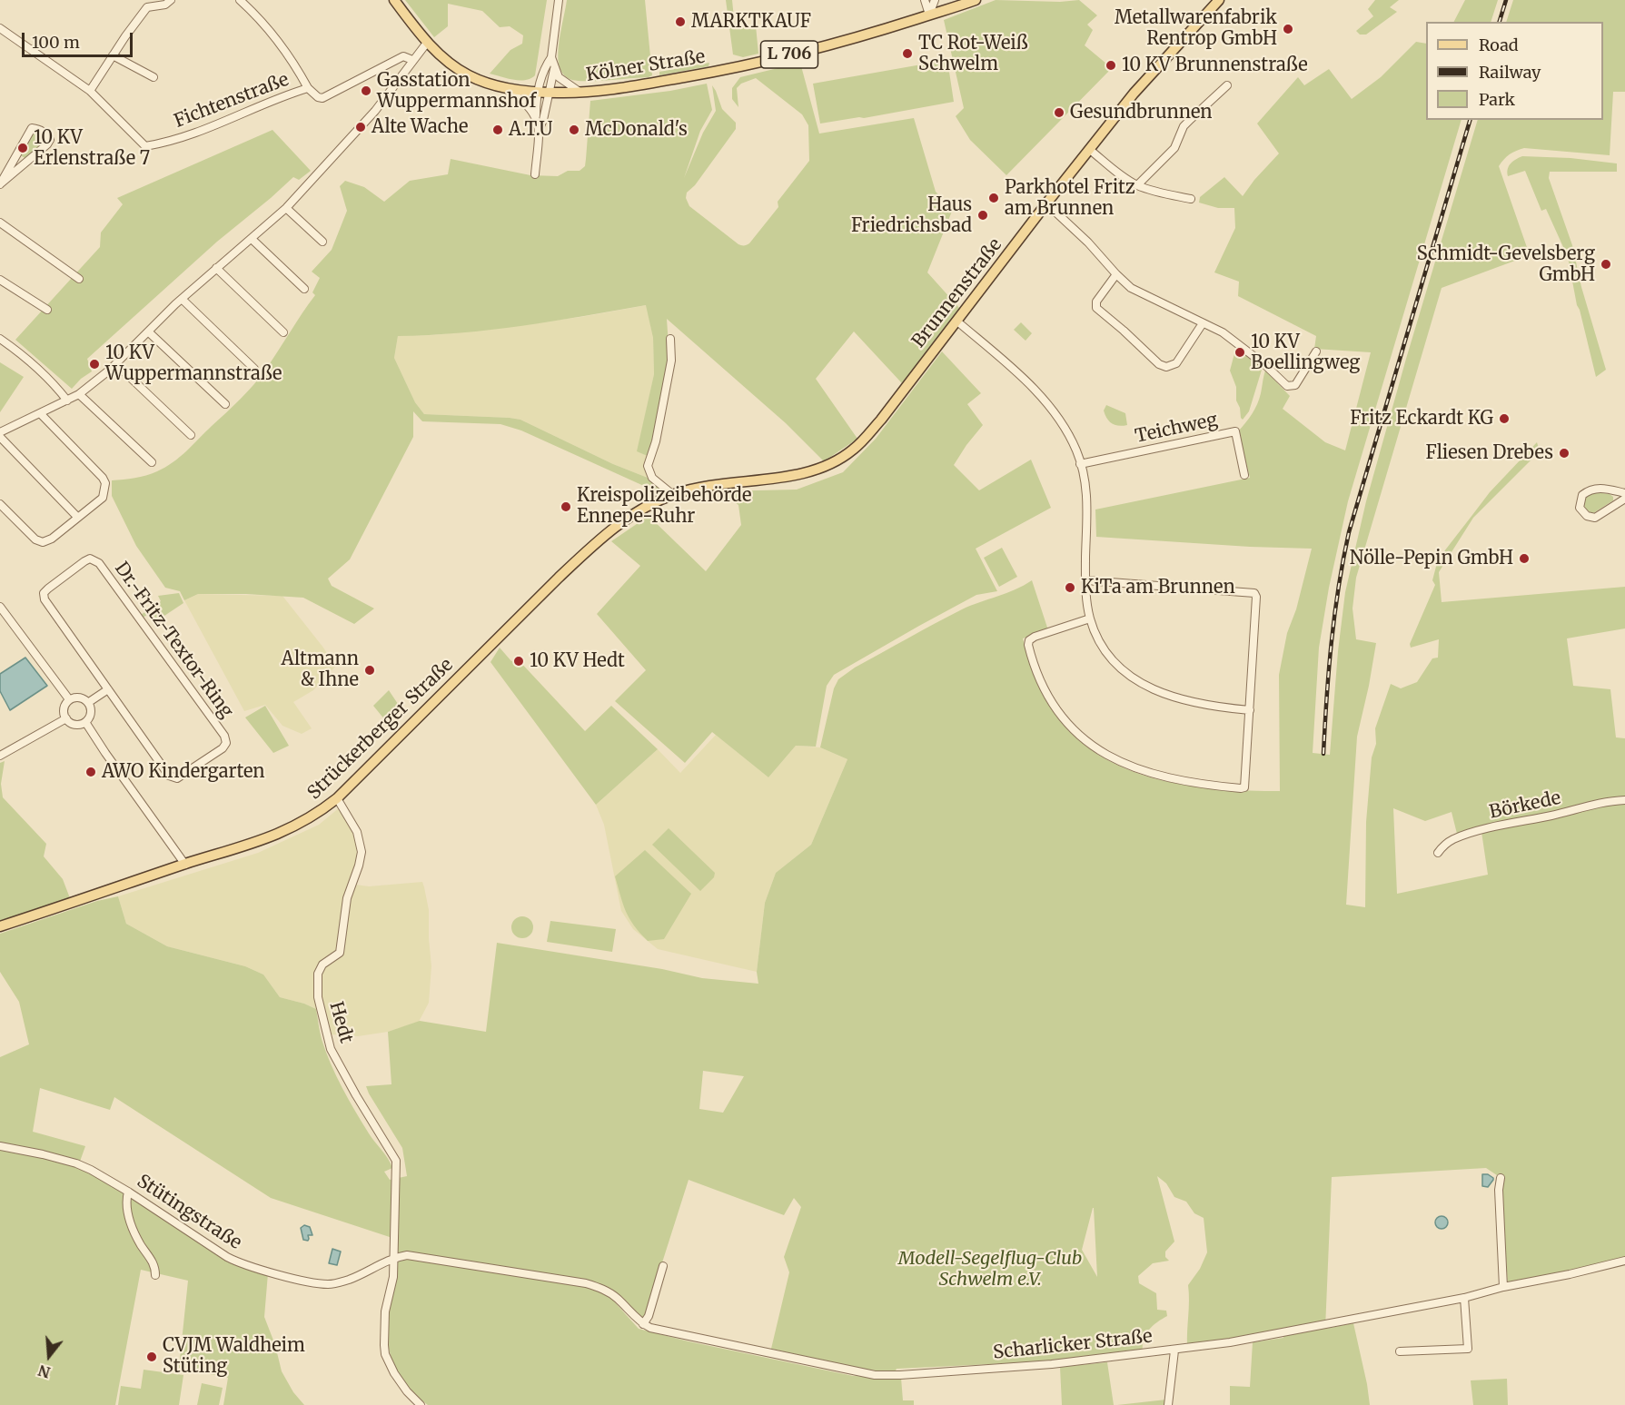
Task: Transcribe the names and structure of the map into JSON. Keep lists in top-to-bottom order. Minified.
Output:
{"streets":{"main road":["L 706","Kölner Straße","Brunnenstraße","Strückerberger Straße"],"street":["Fichtenstraße","Teichweg","Dr.-Fritz-Textor-Ring","Börkede","Hedt","Stütingstraße","Scharlicker Straße"]},"crossings":[["L 706","Kölner Straße"],["Brunnenstraße","Strückerberger Straße"],["Strückerberger Straße","Hedt"],["Hedt","Stütingstraße"],["Stütingstraße","Scharlicker Straße"]],"parks":["Modell-Segelflug-Club Schwelm e.V."],"places":["MARKTKAUF","Metallwarenfabrik Rentrop GmbH","TC Rot-Weiß Schwelm","10 KV Brunnenstraße","Gasstation Wuppermannshof","Gesundbrunnen","Alte Wache","A.T.U","McDonald's","10 KV Erlenstraße 7","Parkhotel Fritz am Brunnen","Haus Friedrichsbad","Schmidt-Gevelsberg GmbH","10 KV Boellingweg","10 KV Wuppermannstraße","Fritz Eckardt KG","Fliesen Drebes","Kreispolizeibehörde Ennepe-Ruhr","Nölle-Pepin GmbH","KiTa am Brunnen","10 KV Hedt","Altmann & Ihne","AWO Kindergarten","CVJM Waldheim Stüting"],"legend":["Road","Railway","Park"],"scale_bar":"100 m","north":"bottom"}
